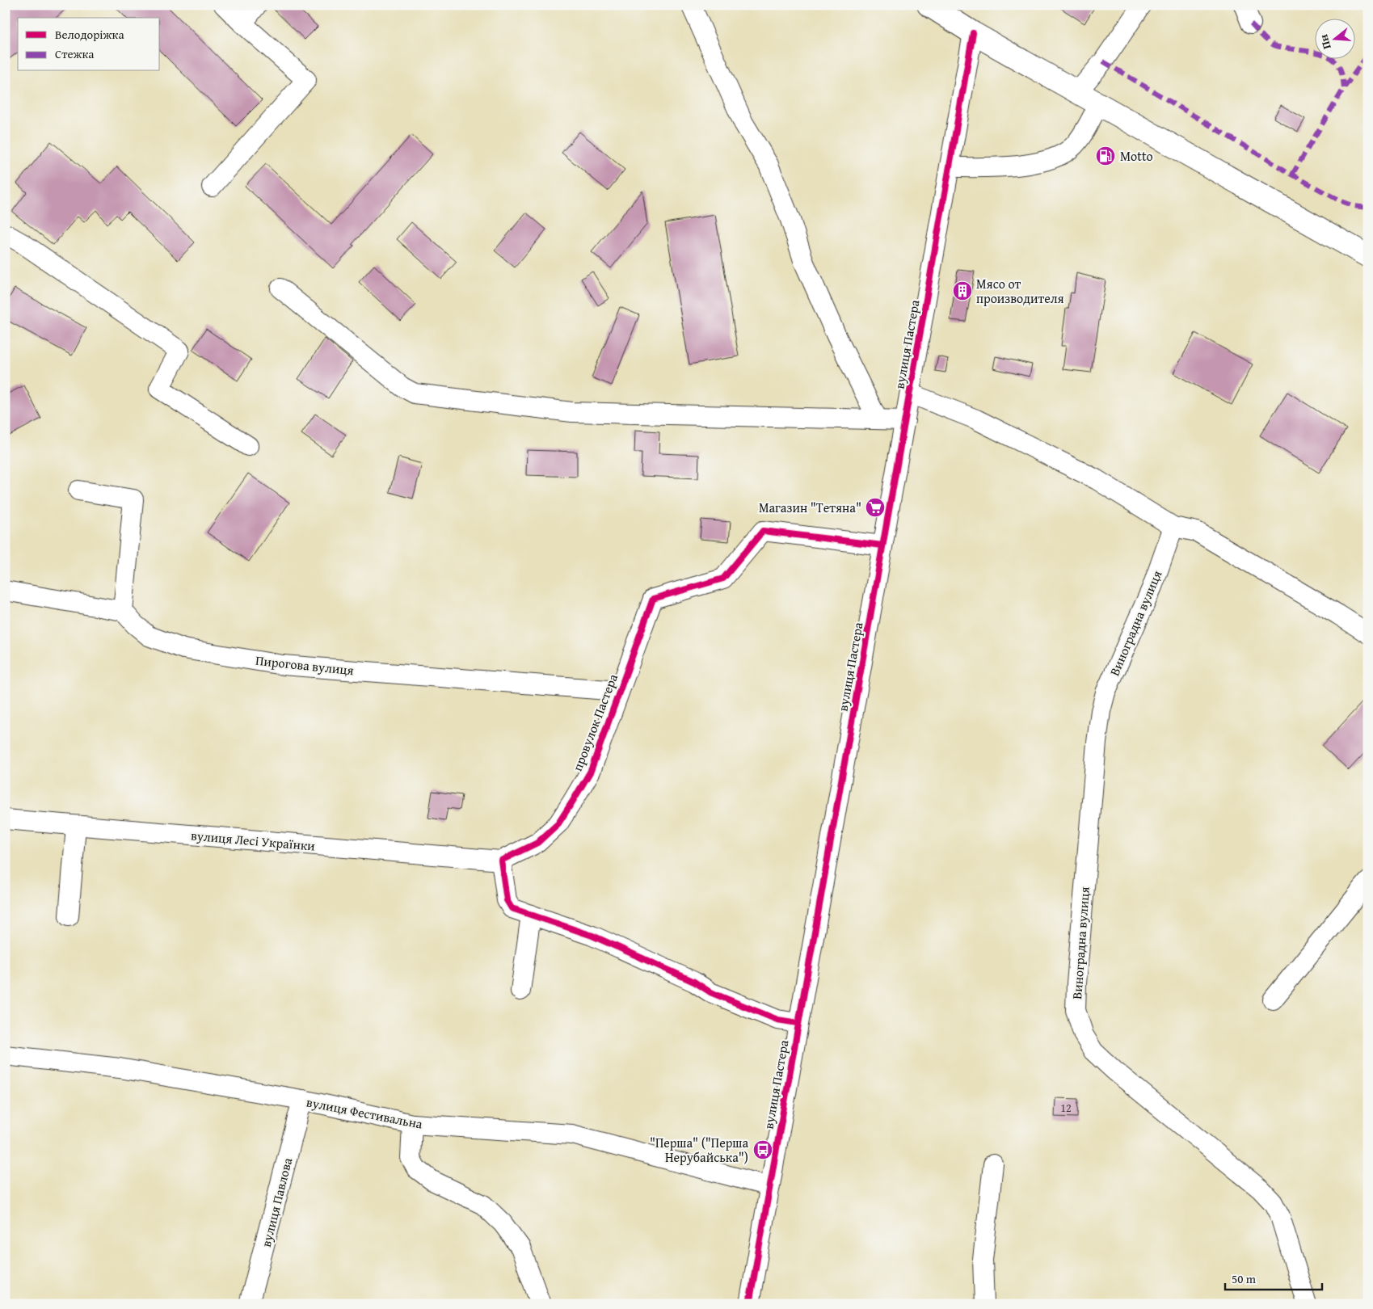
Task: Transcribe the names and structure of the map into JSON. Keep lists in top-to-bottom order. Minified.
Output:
{"streets":{"street":["вулиця Пастера","Виноградна вулиця","Пирогова вулиця","провулок Пастера","вулиця Лесі Українки","вулиця Фестивальна","вулиця Павлова"]},"crossings":[["вулиця Пастера","провулок Пастера"],["вулиця Пастера","вулиця Фестивальна"],["Пирогова вулиця","провулок Пастера"],["провулок Пастера","вулиця Лесі Українки"],["вулиця Фестивальна","вулиця Павлова"]],"places":{"fuel station":["Motto"],"building":["Мясо от производителя"],"supermarket":["Магазин \"Тетяна\""],"bus stop":["\"Перша\" (\"Перша Нерубайська\")"]},"house_numbers":["12"],"legend":["Велодоріжка","Стежка"],"scale_bar":"50 m","north":"left"}
